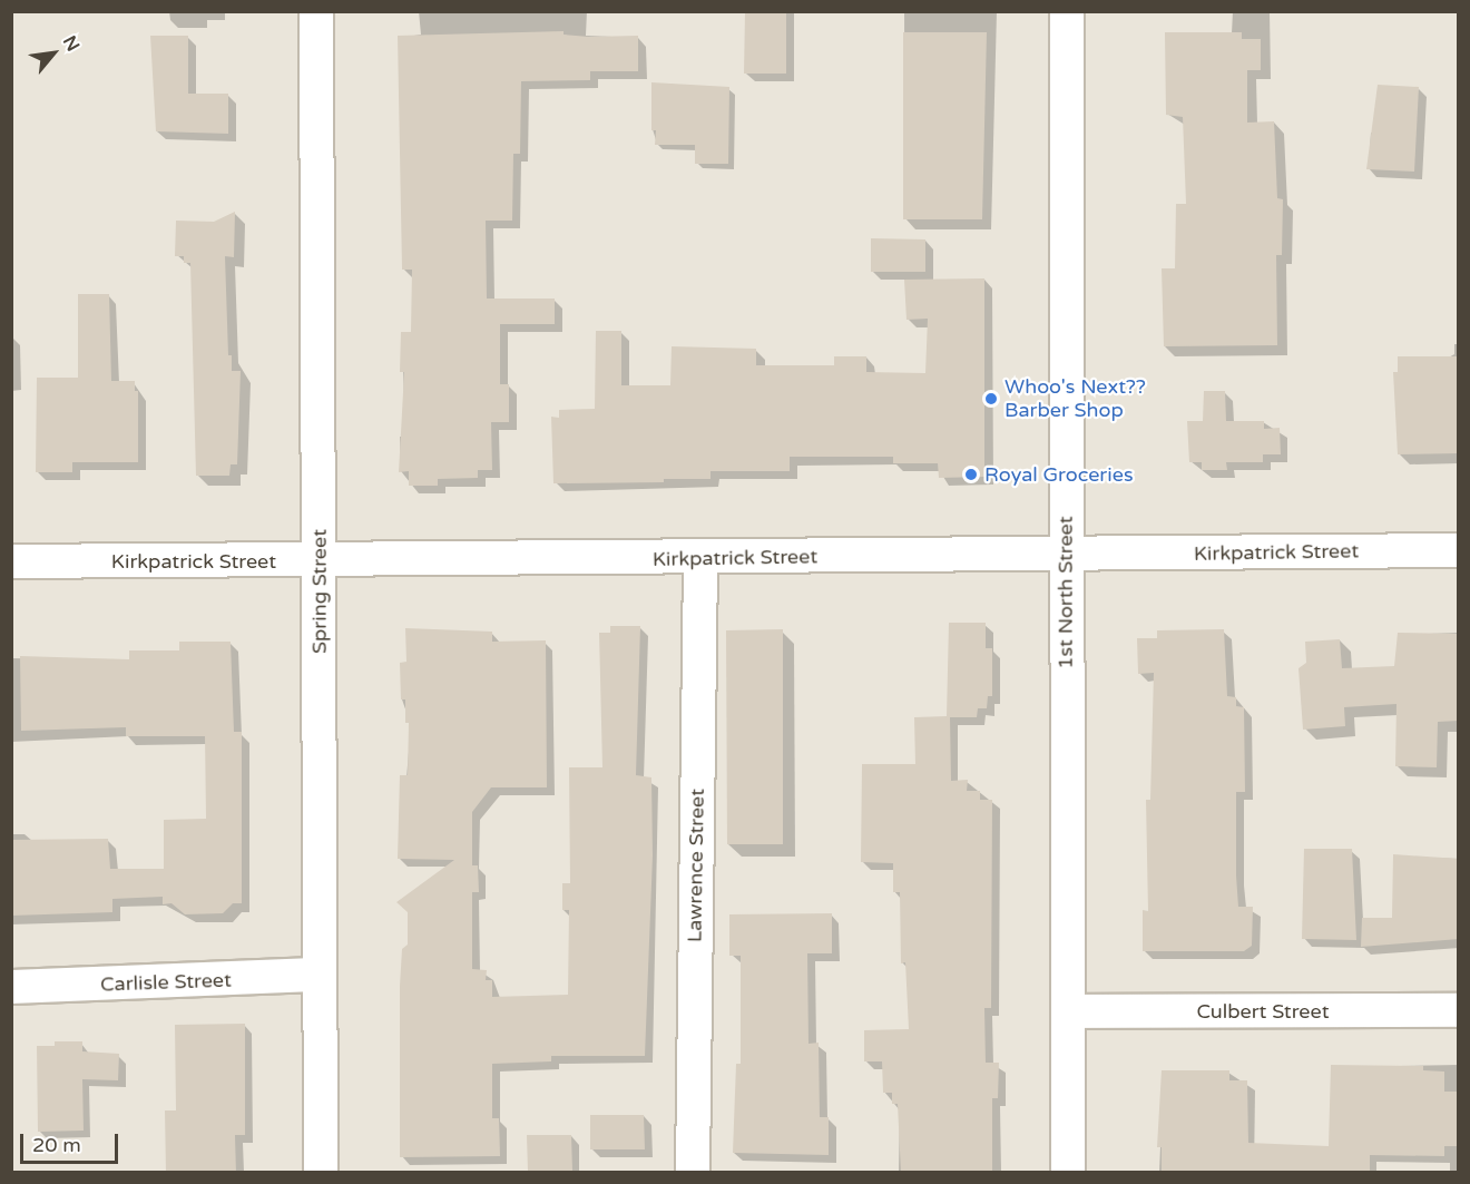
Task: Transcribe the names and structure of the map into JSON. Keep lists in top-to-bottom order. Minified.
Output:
{"streets":{"street":["Kirkpatrick Street","Spring Street","1st North Street","Lawrence Street","Carlisle Street","Culbert Street"]},"crossings":[["Kirkpatrick Street","Spring Street"],["Kirkpatrick Street","1st North Street"],["Kirkpatrick Street","Lawrence Street"],["Spring Street","Carlisle Street"],["1st North Street","Culbert Street"]],"places":["Whoo's Next?? Barber Shop","Royal Groceries"],"scale_bar":"20 m","north":"top right"}
